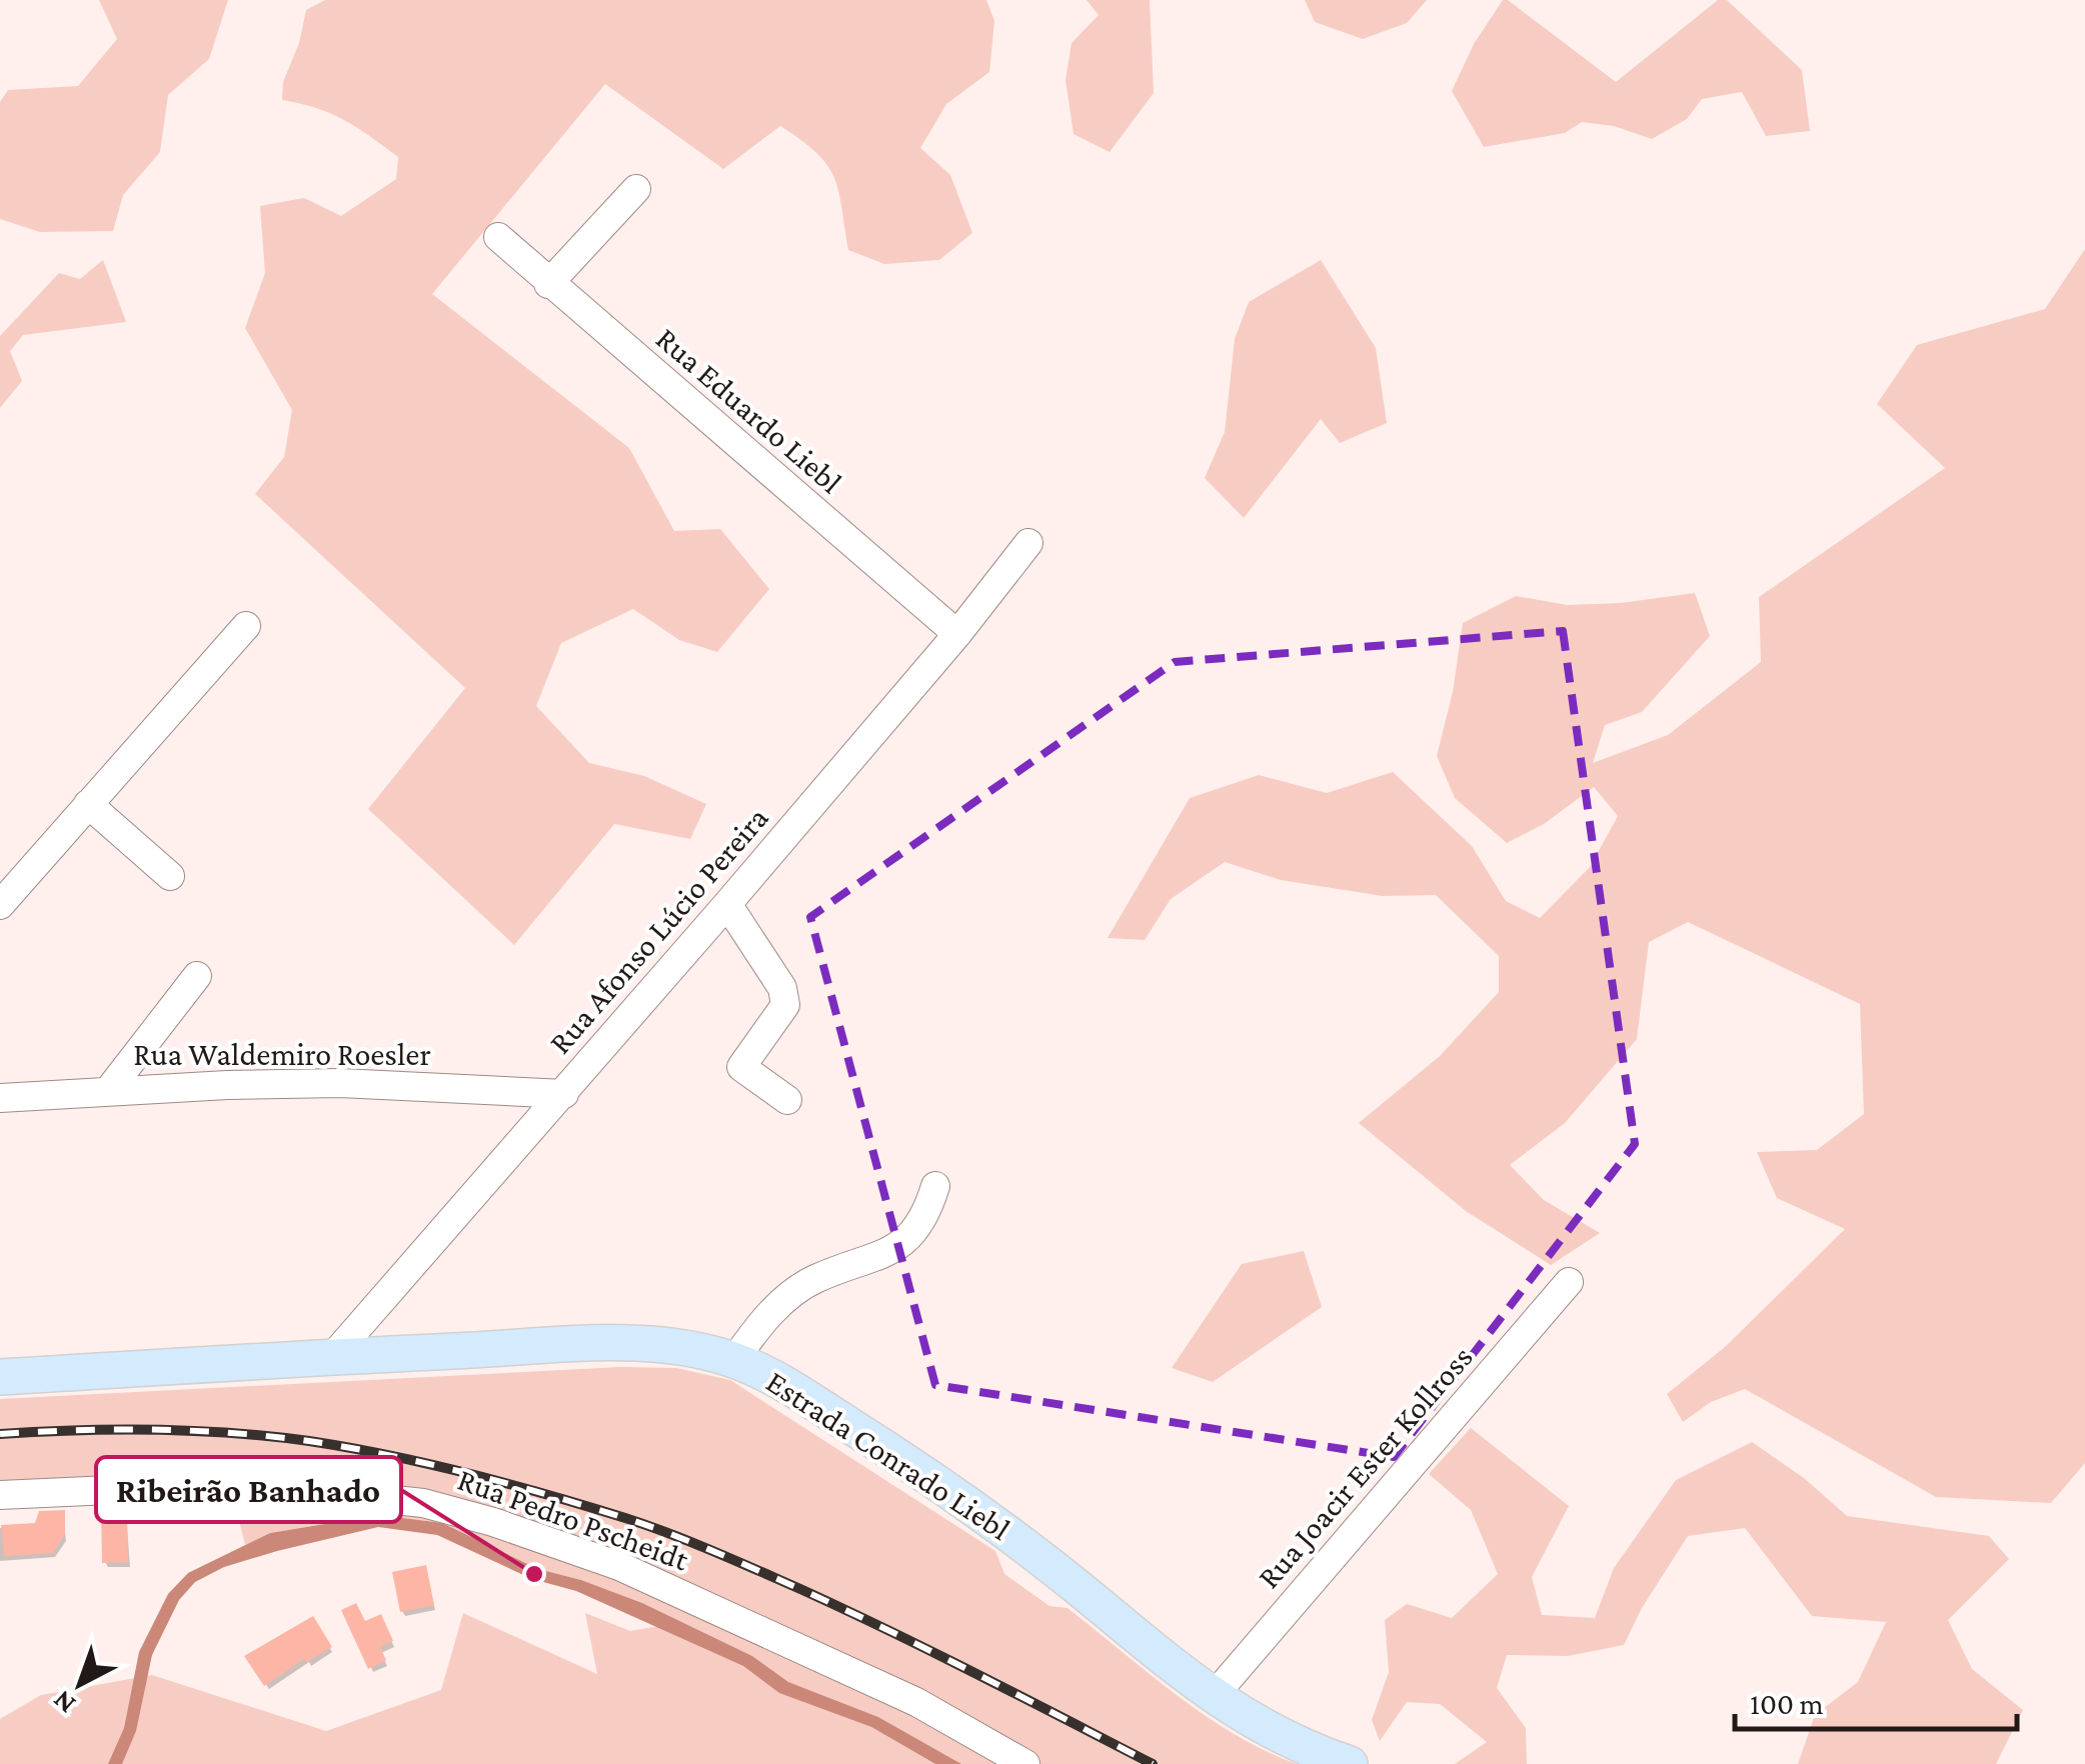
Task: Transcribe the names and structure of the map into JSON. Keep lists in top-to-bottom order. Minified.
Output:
{"streets":{"main road":["Estrada Conrado Liebl"],"street":["Rua Eduardo Liebl","Rua Afonso Lúcio Pereira","Rua Waldemiro Roesler","Rua Joacir Ester Kollross","Rua Pedro Pscheidt"]},"crossings":[["Rua Eduardo Liebl","Rua Afonso Lúcio Pereira"],["Rua Afonso Lúcio Pereira","Rua Waldemiro Roesler"],["Rua Afonso Lúcio Pereira","Estrada Conrado Liebl"],["Estrada Conrado Liebl","Rua Joacir Ester Kollross"]],"places":["Ribeirão Banhado"],"scale_bar":"100 m","north":"bottom left"}
